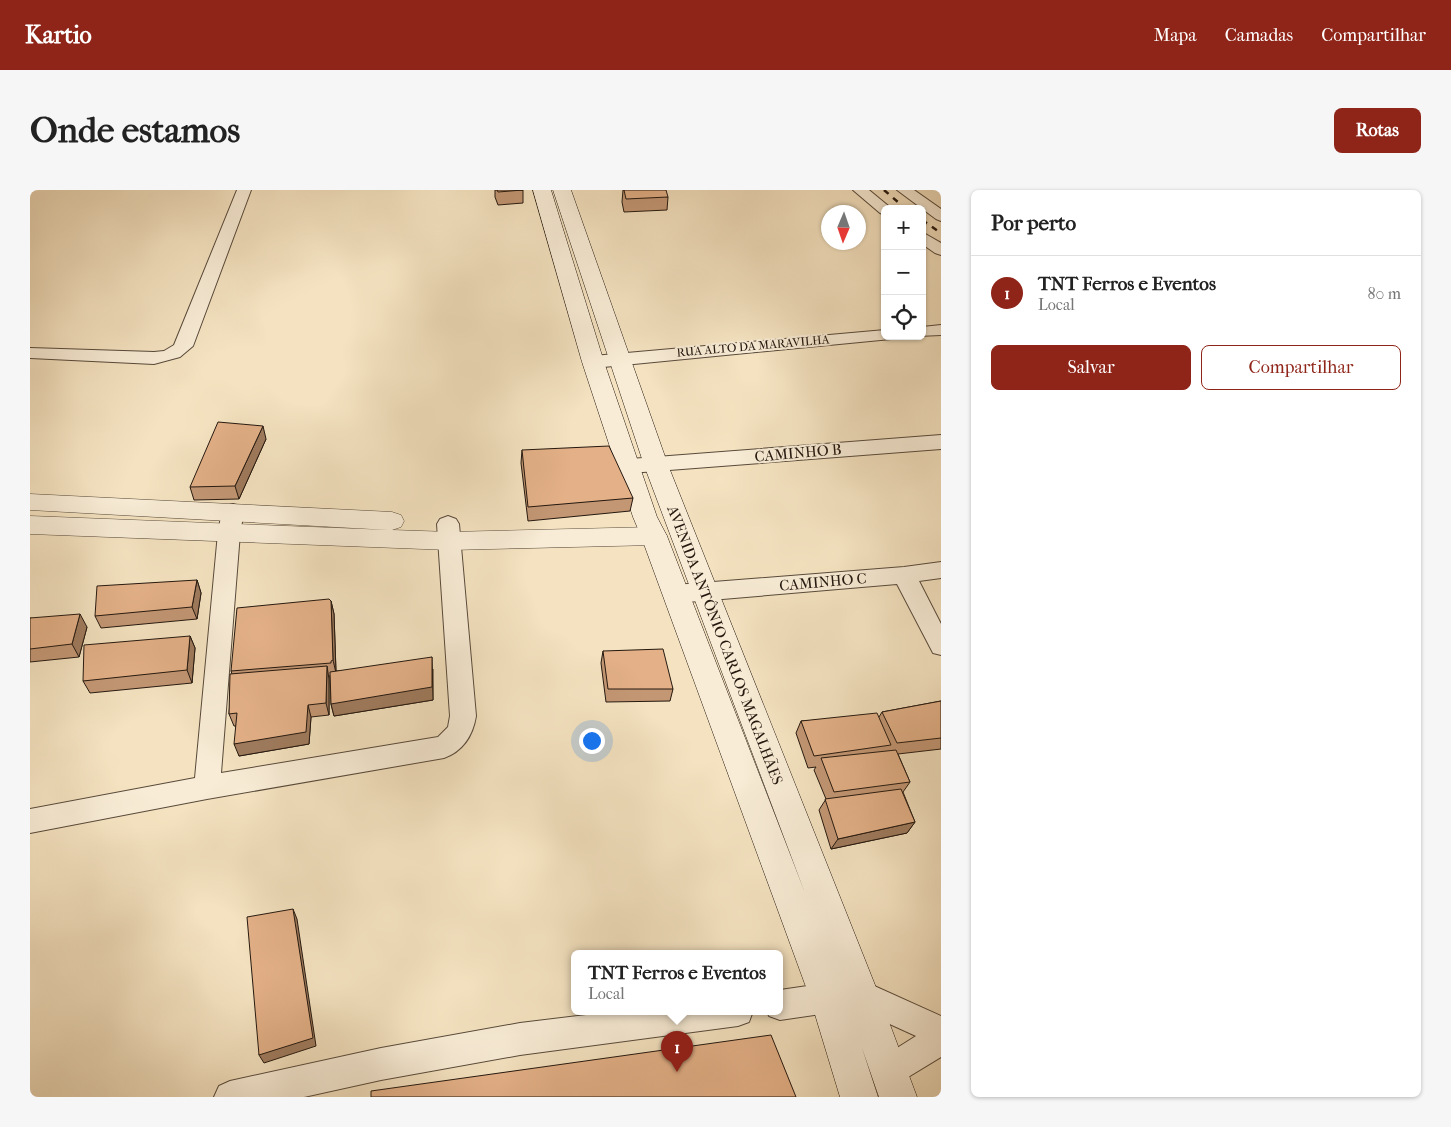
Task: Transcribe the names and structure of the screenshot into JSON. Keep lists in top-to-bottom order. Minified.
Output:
{"streets":{"main road":["AVENIDA ANTÔNIO CARLOS MAGALHÃES"],"street":["RUA ALTO DA MARAVILHA","CAMINHO B","CAMINHO C"]},"crossings":[["RUA ALTO DA MARAVILHA","AVENIDA ANTÔNIO CARLOS MAGALHÃES"],["CAMINHO B","AVENIDA ANTÔNIO CARLOS MAGALHÃES"],["CAMINHO C","AVENIDA ANTÔNIO CARLOS MAGALHÃES"]],"north":"bottom","page":{"header":"Kartio","nav":["Mapa","Camadas","Compartilhar"],"buttons":["Rotas",["Salvar","Compartilhar"]],"title":"Onde estamos","heading":"Por perto","map_buttons":["+","−"],"list":[{"mark":"1","name":"TNT Ferros e Eventos","note":"Local","value":"80 m"}],"popup":["TNT Ferros e Eventos","Local"],"pins":"1"}}
